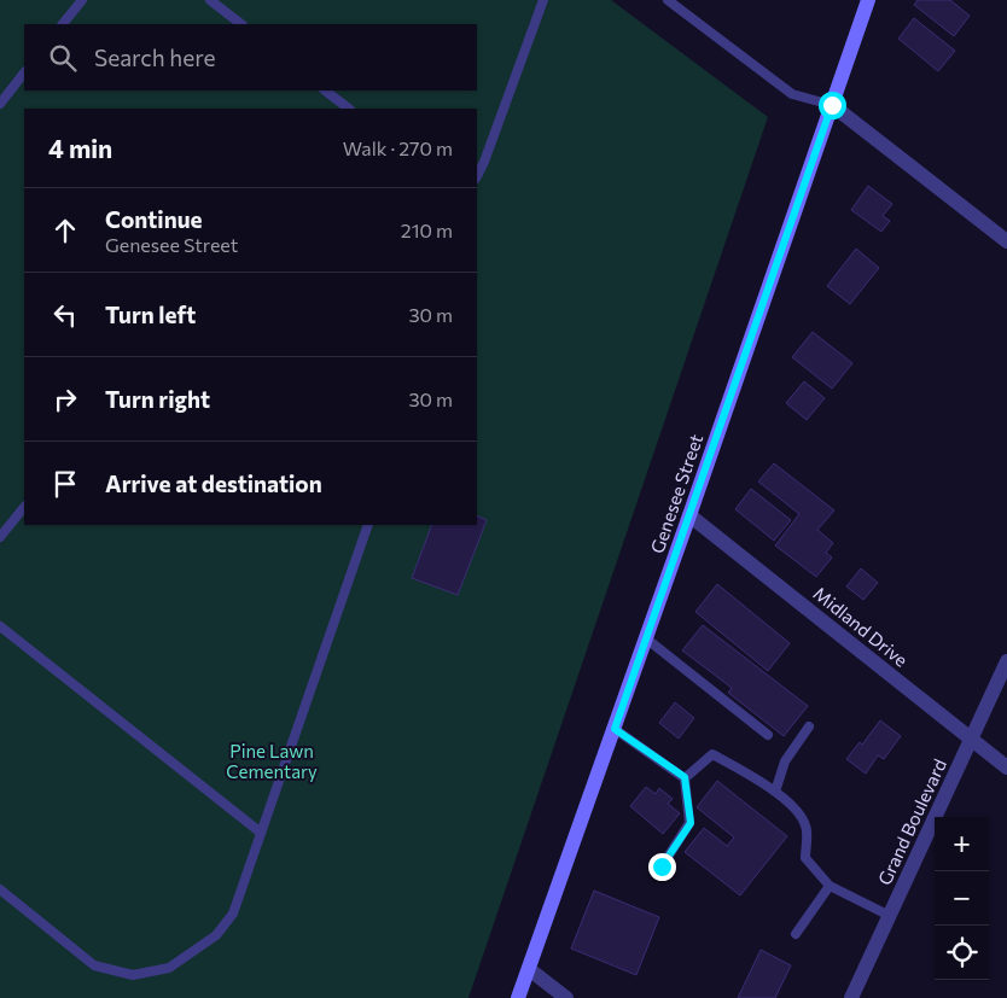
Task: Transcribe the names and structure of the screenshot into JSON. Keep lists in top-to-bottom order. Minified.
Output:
{"streets":{"main road":["Genesee Street"],"street":["Midland Drive","Grand Boulevard"]},"crossings":[["Genesee Street","Midland Drive"],["Midland Drive","Grand Boulevard"]],"parks":["Pine Lawn Cementary"],"page":{"search":"Search here","heading":["4 min","Walk · 270 m"],"list":[["Continue","Genesee Street","210 m"],["Turn left","30 m"],["Turn right","30 m"],"Arrive at destination"],"map_buttons":["+","−"]}}
